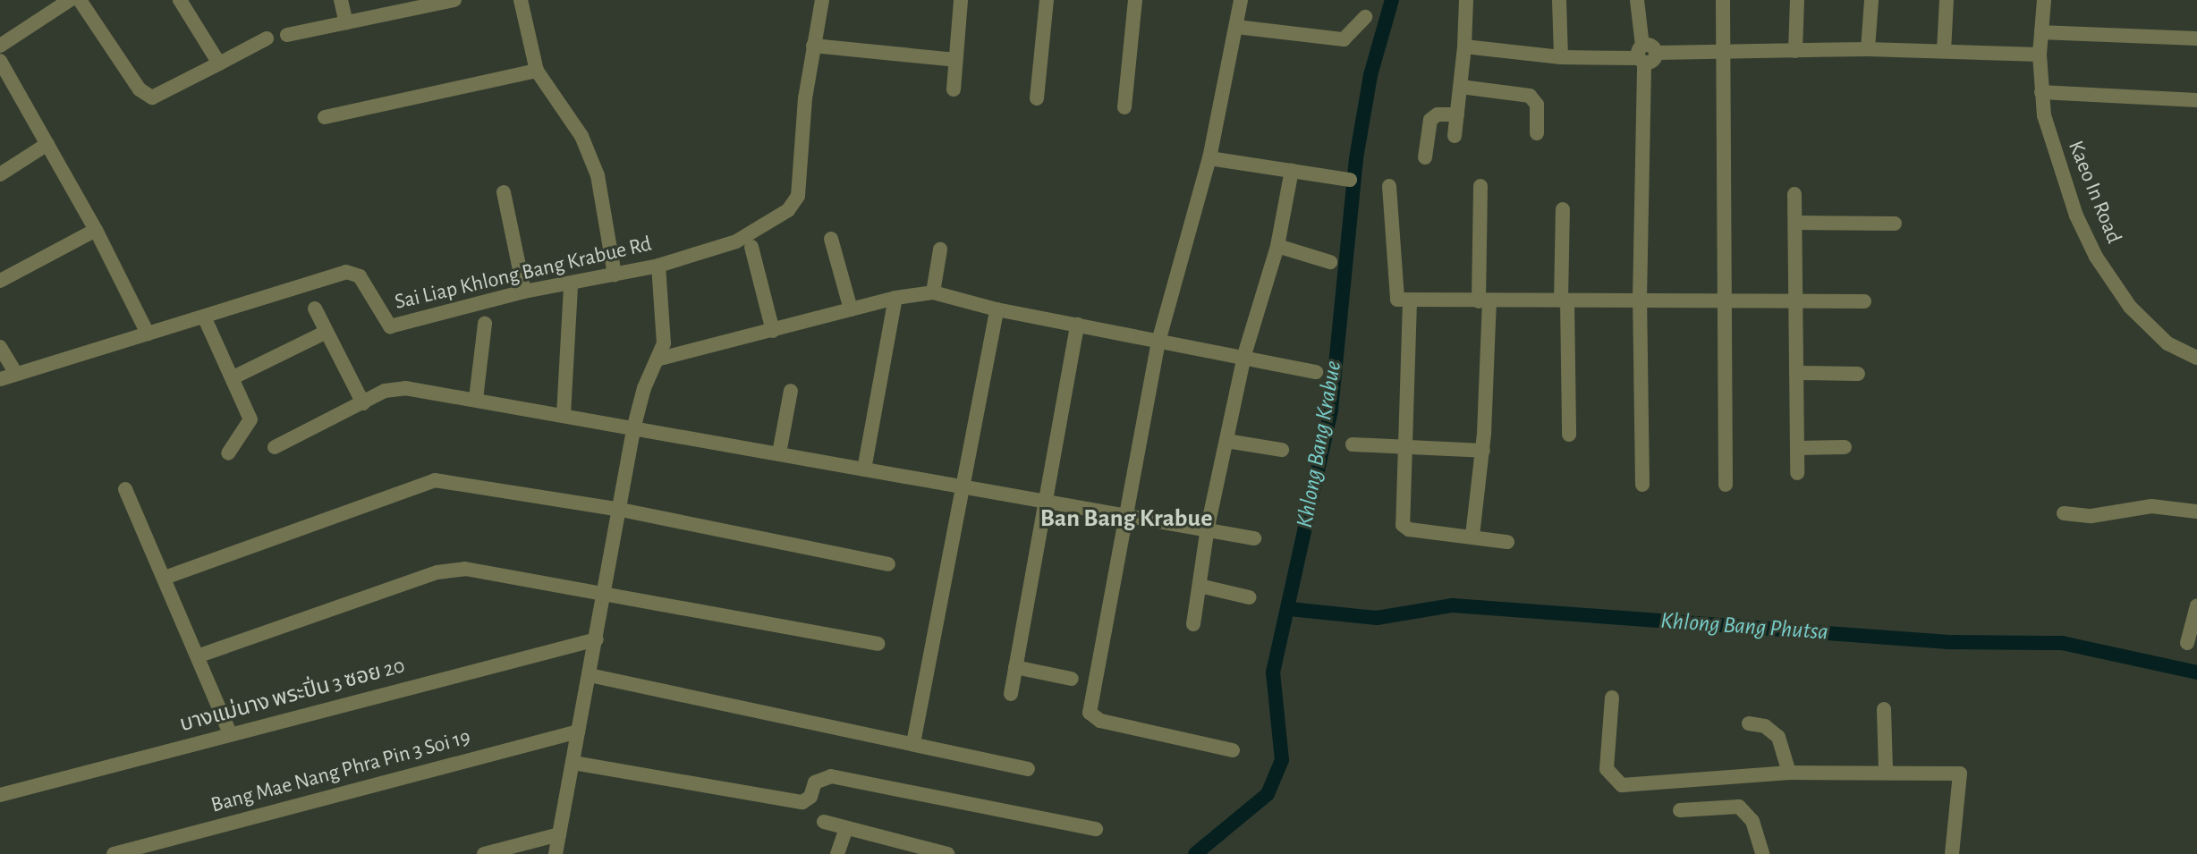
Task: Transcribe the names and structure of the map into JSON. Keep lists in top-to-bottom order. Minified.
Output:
{"streets":{"street":["Kaeo In Road","Sai Liap Khlong Bang Krabue Rd","บางแม่นาง พระปิ่น 3 ซอย 20","Bang Mae Nang Phra Pin 3 Soi 19"]},"districts":["Ban Bang Krabue"],"water":["Khlong Bang Krabue","Khlong Bang Phutsa"]}
